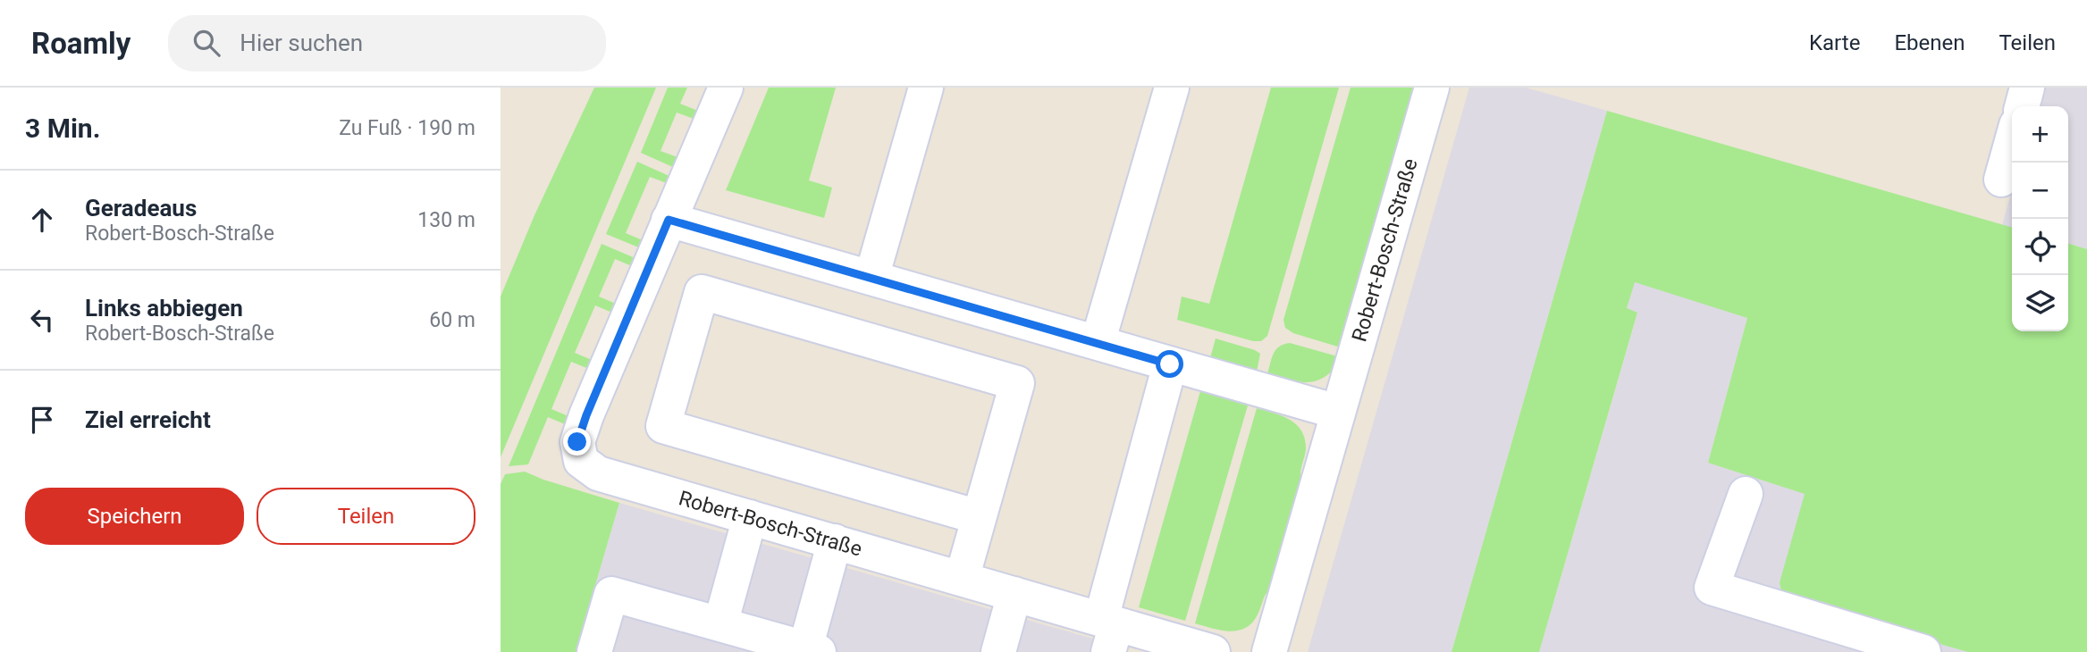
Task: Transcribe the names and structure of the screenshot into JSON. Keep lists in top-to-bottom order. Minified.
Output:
{"streets":{"street":["Robert-Bosch-Straße"]},"page":{"header":"Roamly","search":"Hier suchen","nav":["Karte","Ebenen","Teilen"],"heading":["3 Min.","Zu Fuß · 190 m"],"map_buttons":["+","−"],"list":[["Geradeaus","Robert-Bosch-Straße","130 m"],["Links abbiegen","Robert-Bosch-Straße","60 m"],"Ziel erreicht"],"buttons":["Speichern","Teilen"]}}
